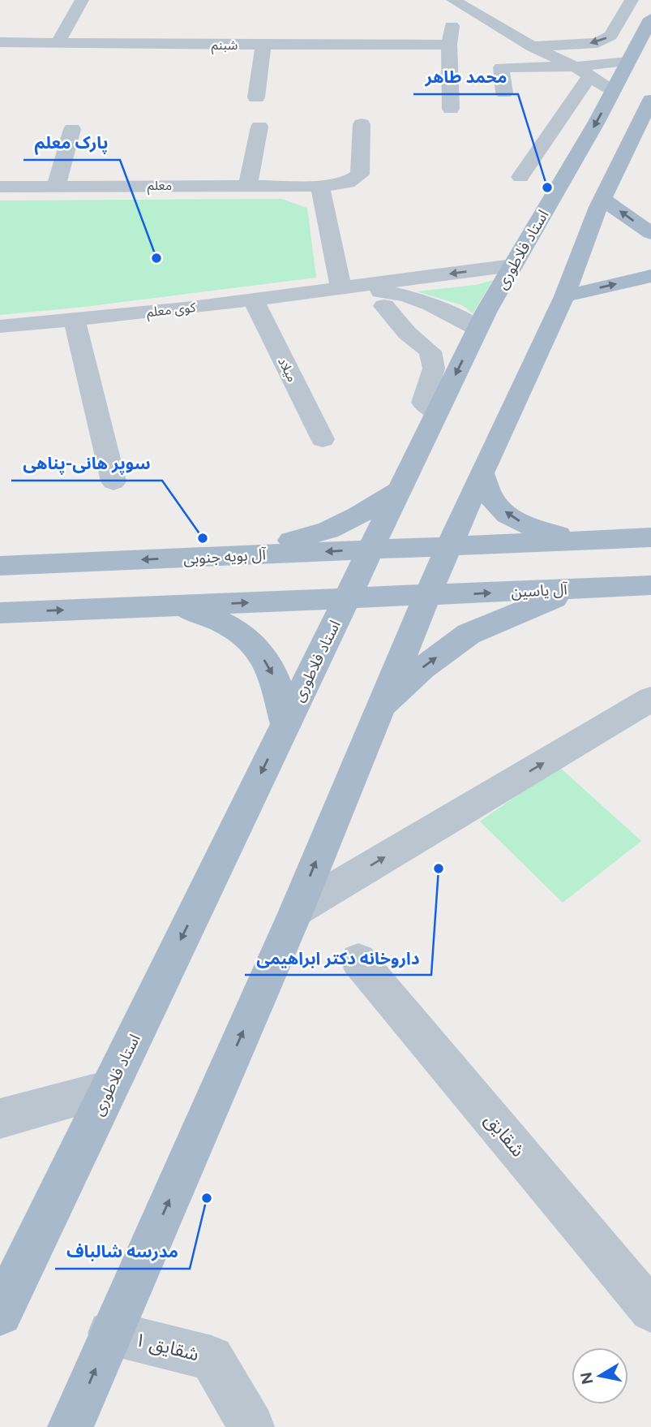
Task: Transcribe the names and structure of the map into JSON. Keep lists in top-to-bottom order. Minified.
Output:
{"streets":{"main road":["استاد فلاطوری","آل بویه جنوبی","آل یاسین"],"street":["شبنم","معلم","کوی معلم","میلاد","شقایق","شقایق ۱"]},"crossings":[["استاد فلاطوری","کوی معلم"],["استاد فلاطوری","آل بویه جنوبی"],["کوی معلم","میلاد"]],"places":["محمد طاهر","پارک معلم","سوپر هانی-پناهی","داروخانه دکتر ابراهیمی","مدرسه شالباف"],"north":"left"}
